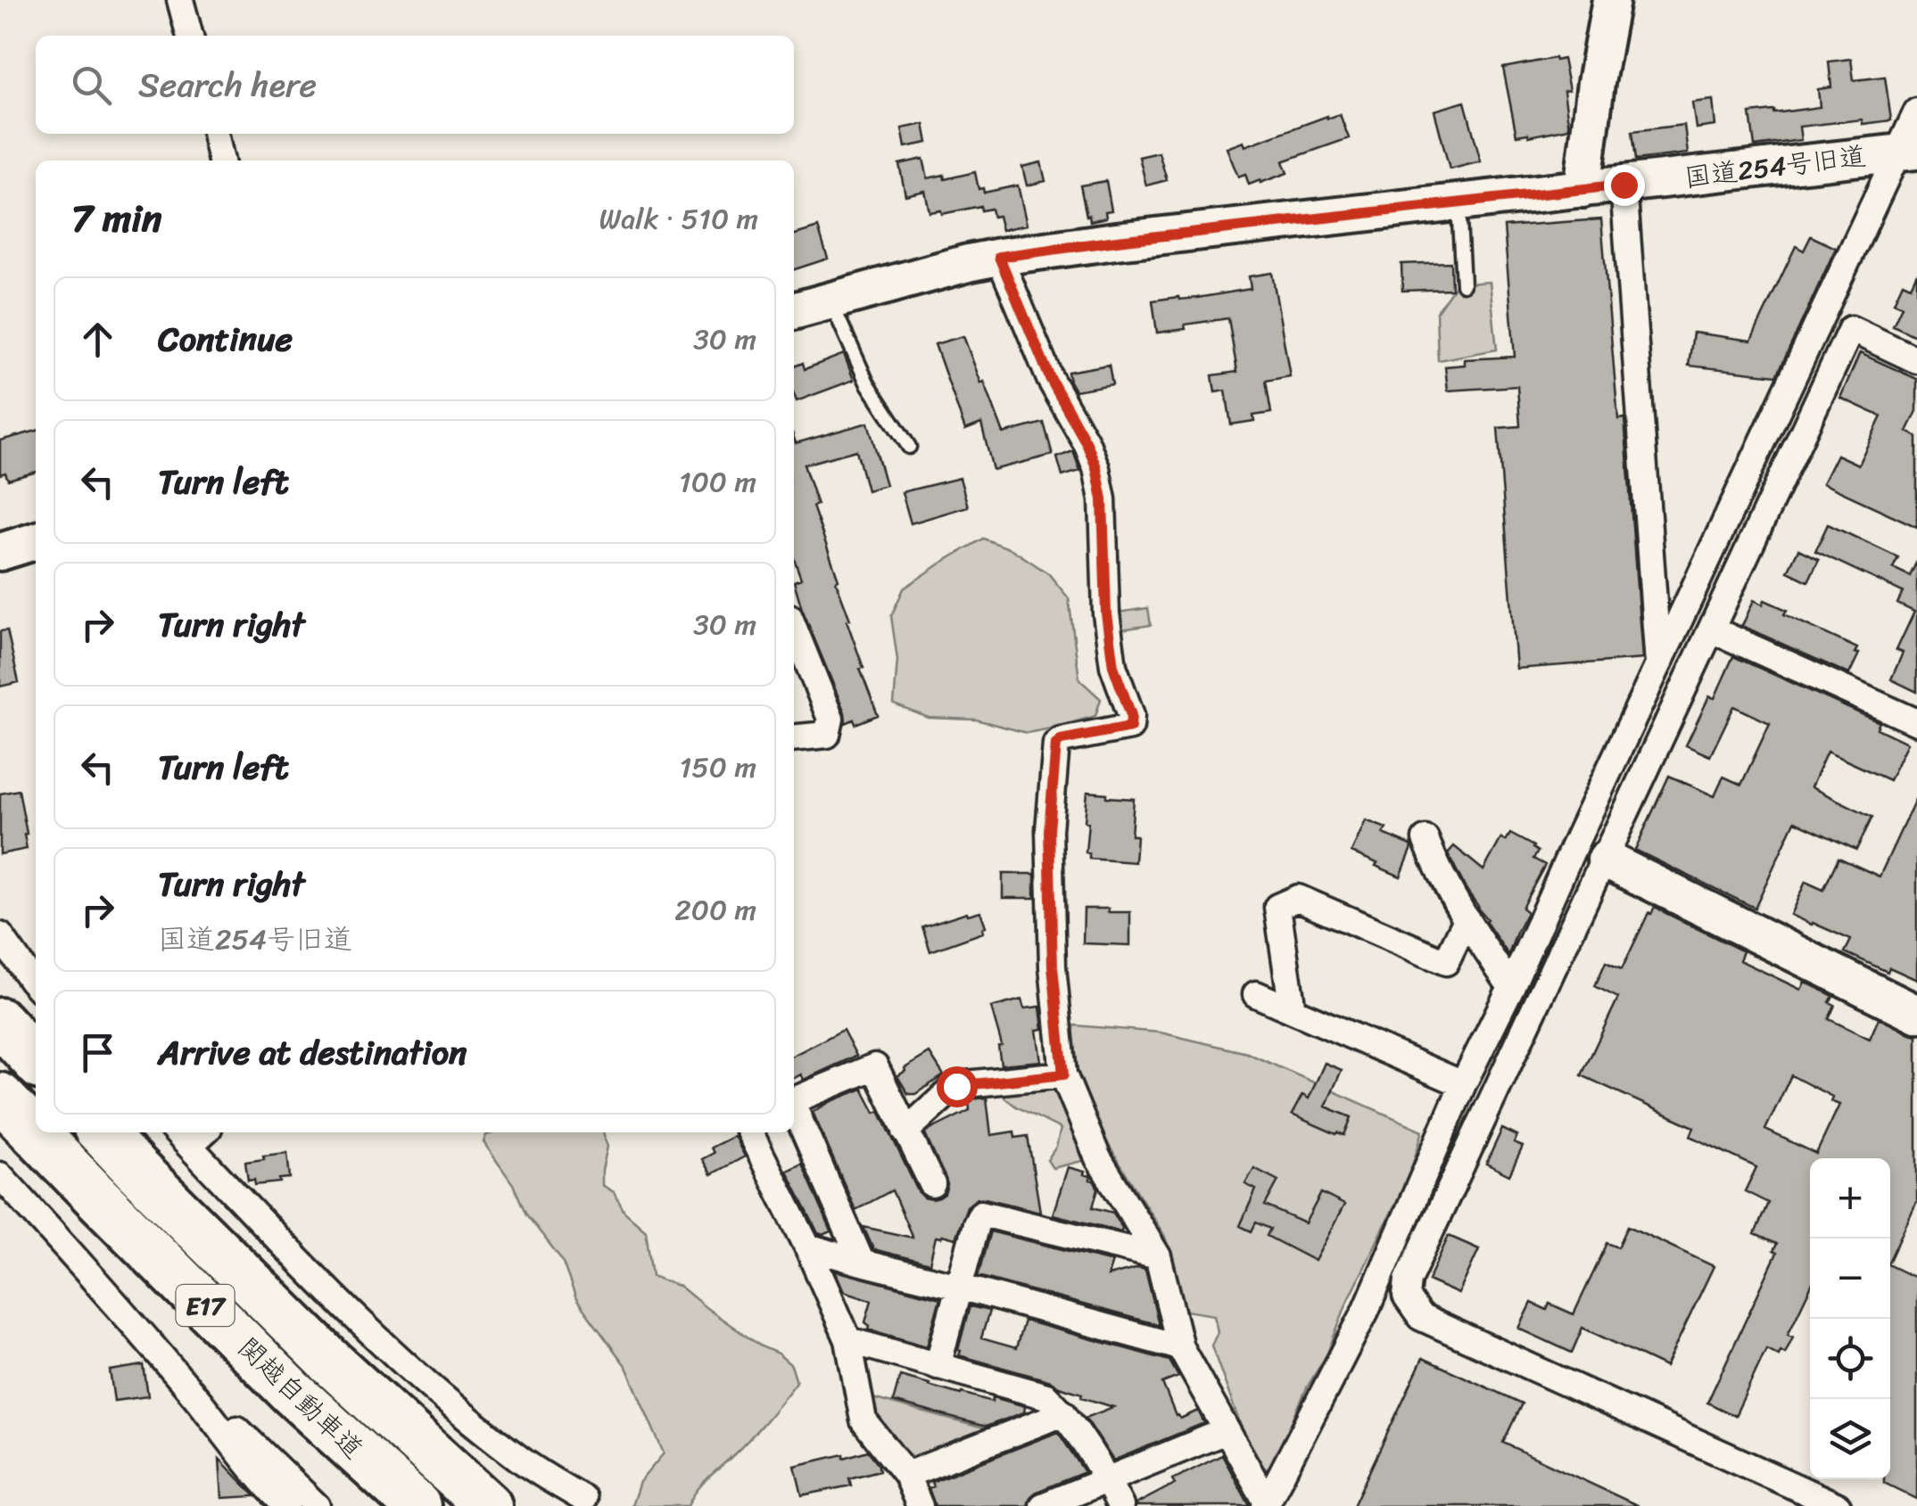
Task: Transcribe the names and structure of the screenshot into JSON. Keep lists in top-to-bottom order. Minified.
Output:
{"streets":{"highway":["E17","関越自動車道"],"street":["国道254号旧道"]},"page":{"search":"Search here","heading":["7 min","Walk · 510 m"],"list":[["Continue","30 m"],["Turn left","100 m"],["Turn right","30 m"],["Turn left","150 m"],["Turn right","国道254号旧道","200 m"],"Arrive at destination"],"map_buttons":["+","−"]}}
